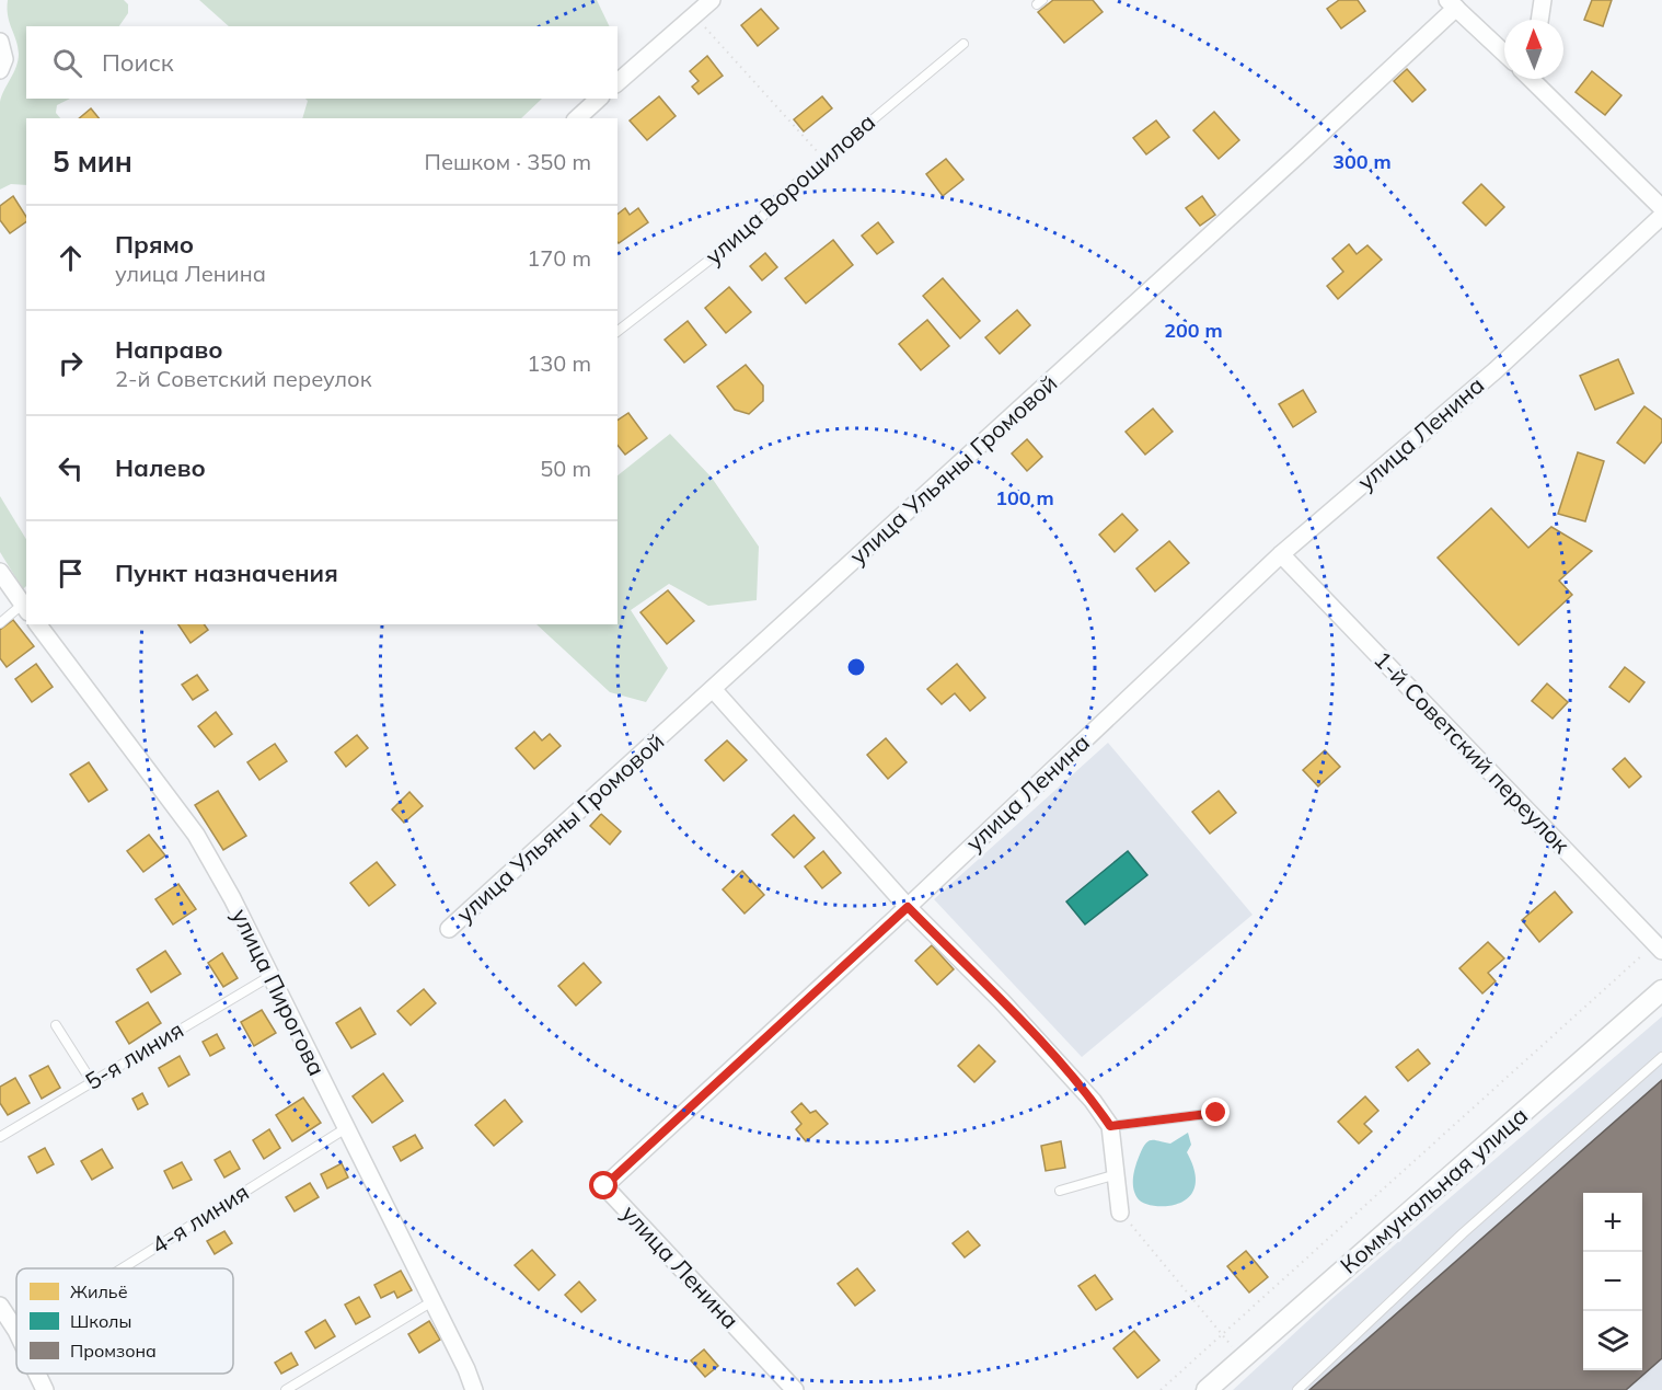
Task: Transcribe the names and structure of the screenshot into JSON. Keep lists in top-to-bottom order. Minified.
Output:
{"streets":{"street":["улица Ленина","улица Ульяны Громовой","1-й Советский переулок","улица Пирогова","Коммунальная улица"],"lane":["улица Ворошилова","5-я линия","4-я линия"]},"crossings":[["улица Ленина","1-й Советский переулок"],["улица Пирогова","5-я линия"],["улица Пирогова","4-я линия"]],"legend":["Жильё","Школы","Промзона"],"north":"top","page":{"search":"Поиск","heading":["5 мин","Пешком · 350 m"],"list":[["Прямо","улица Ленина","170 m"],["Направо","2-й Советский переулок","130 m"],["Налево","50 m"],"Пункт назначения"],"map_buttons":["+","−"]},"rings":["300 m","200 m","100 m"]}
